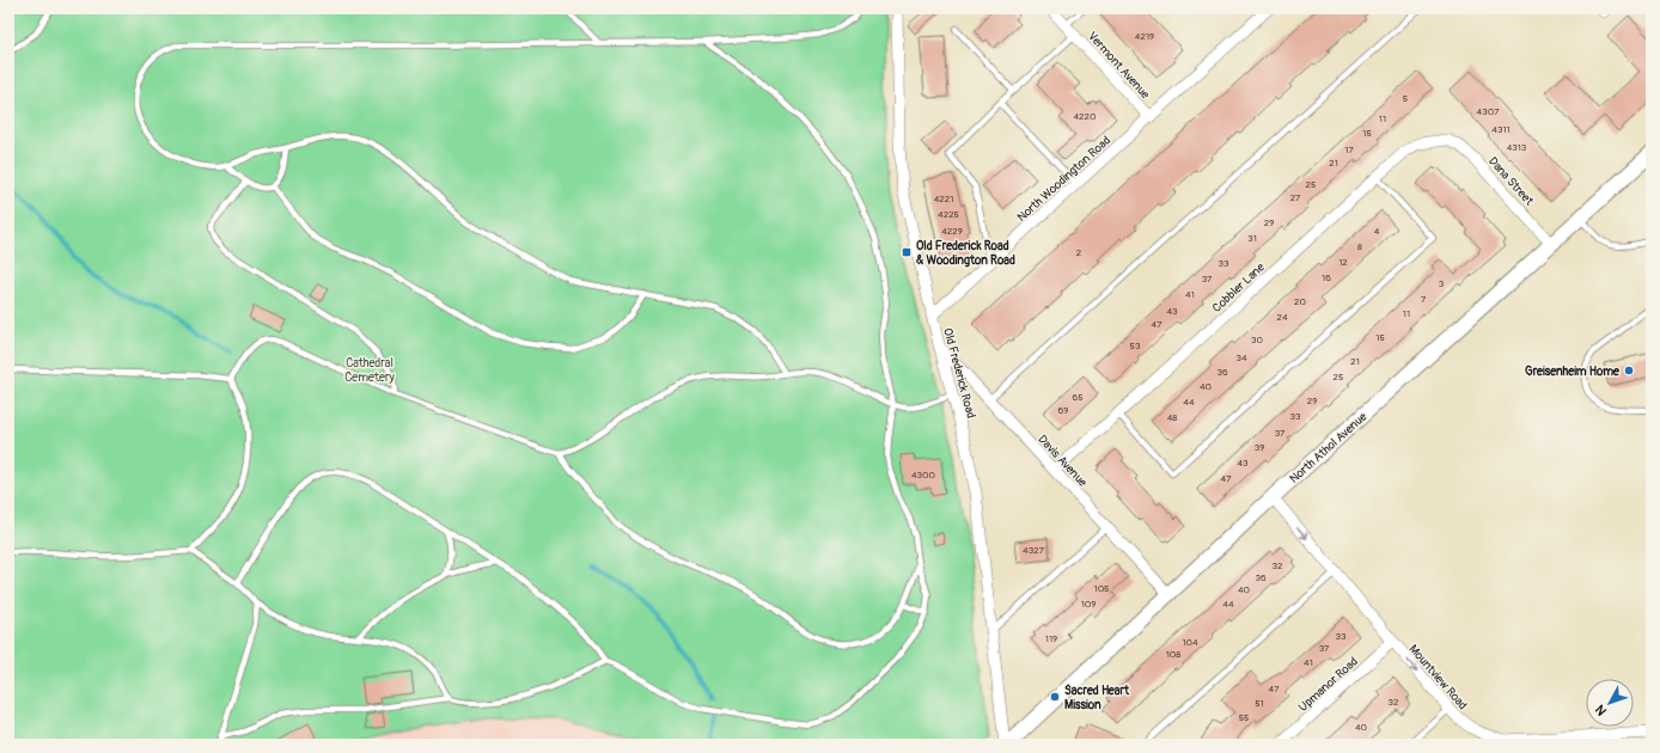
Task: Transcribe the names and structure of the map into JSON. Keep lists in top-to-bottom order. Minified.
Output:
{"streets":{"street":["Vermont Avenue","North Woodington Road","Dana Street","Cobbler Lane","Old Frederick Road","North Athol Avenue","Davis Avenue","Mountview Road","Upmanor Road"]},"crossings":[["Vermont Avenue","North Woodington Road"],["North Woodington Road","Old Frederick Road"],["Dana Street","Cobbler Lane"],["Dana Street","North Athol Avenue"],["Cobbler Lane","Davis Avenue"],["Old Frederick Road","North Athol Avenue"],["Old Frederick Road","Davis Avenue"],["North Athol Avenue","Davis Avenue"],["North Athol Avenue","Mountview Road"],["Mountview Road","Upmanor Road"]],"one_way":["Mountview Road"],"parks":["Cathedral Cemetery"],"places":{"transit":["Old Frederick Road & Woodington Road"],"other":["Greisenheim Home","Sacred Heart Mission"]},"house_numbers":["4219","5","4307","4220","11","4311","15","4313","17","21","25","27","4221","4225","29","4229","4","31","8","2","12","33","16","37","3","41","7","20","43","11","24","47","15","30","53","34","21","36","25","40","65","29","44","69","33","48","37","39","43","4300","47","4327","32","36","105","40","109","44","33","119","104","37","108","41","47","32","51","55","40"],"north":"bottom left"}
